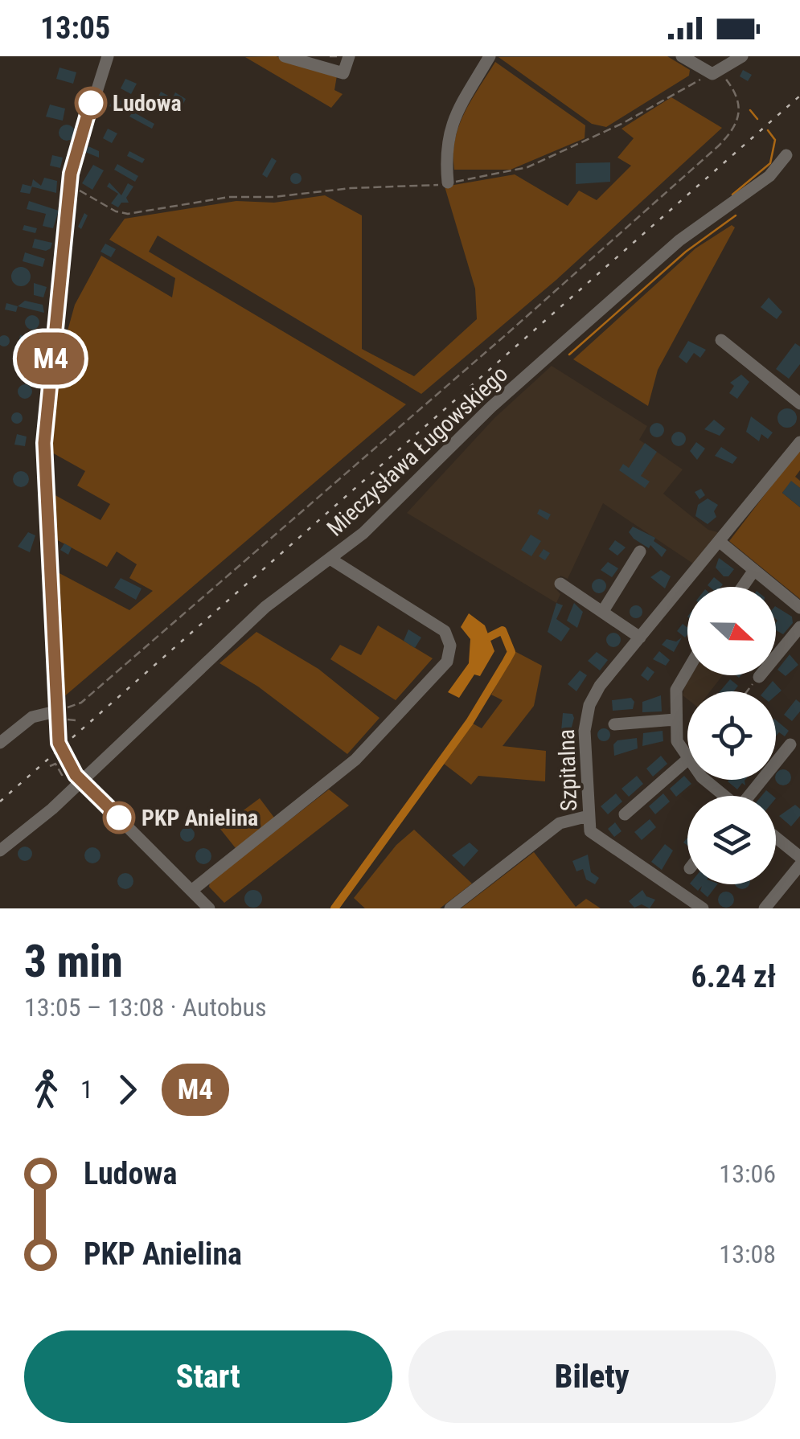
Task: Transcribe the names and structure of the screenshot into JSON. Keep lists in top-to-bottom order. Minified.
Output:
{"streets":{"street":["Mieczysława Ługowskiego","Szpitalna"]},"places":["Ludowa","PKP Anielina"],"lines":["bus line M4"],"north":"right","page":{"status":"13:05","on_map":"M4","heading":["3 min","13:05 – 13:08 · Autobus","6.24 zł"],"legs":["1","M4"],"list":[{"name":"Ludowa","value":"13:06"},{"name":"PKP Anielina","value":"13:08"}],"buttons":["Start","Bilety"]}}
